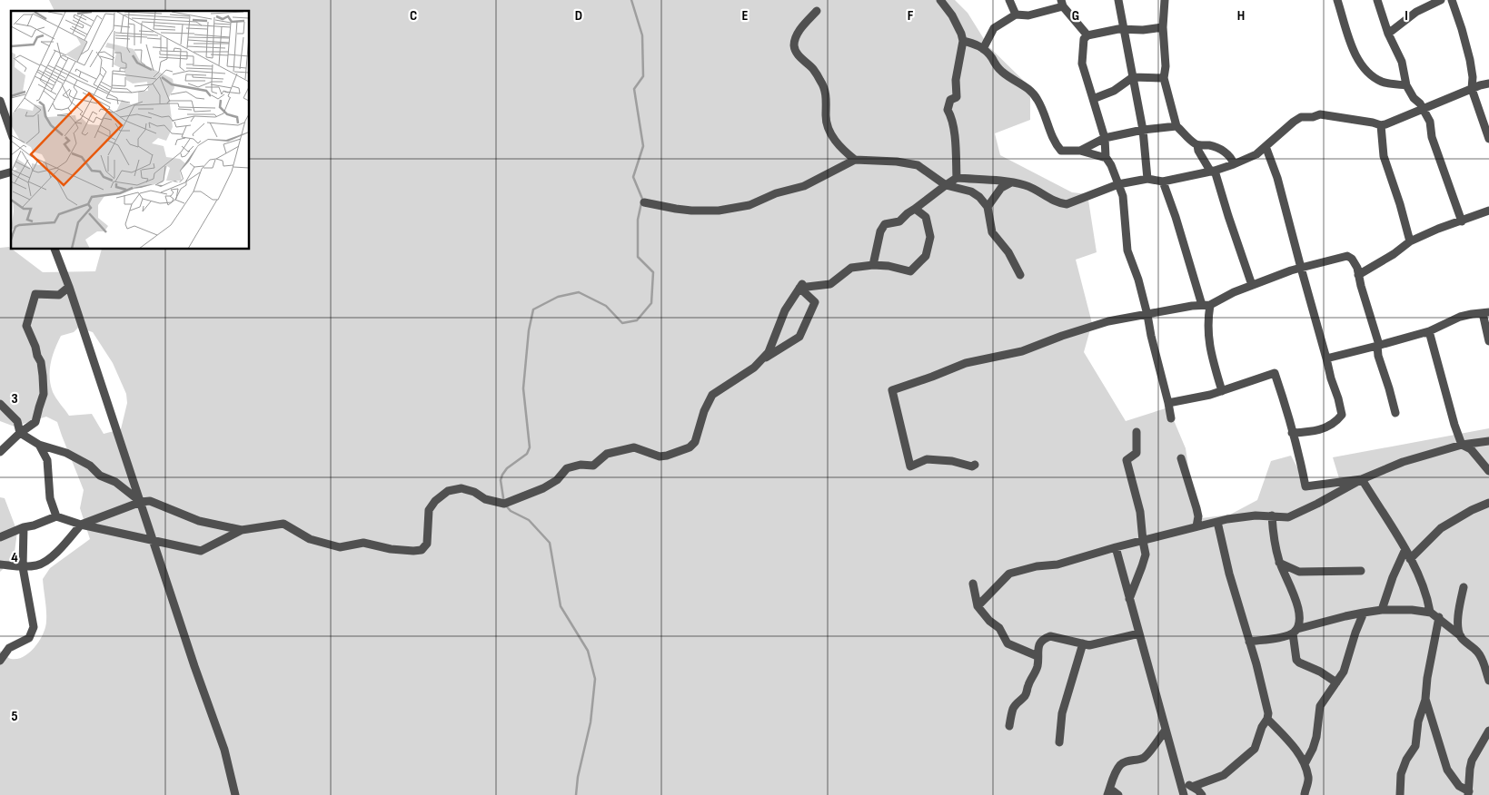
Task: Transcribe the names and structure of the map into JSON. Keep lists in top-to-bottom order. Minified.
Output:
{"grid":{"columns":["C","D","E","F","G","H","I"],"rows":["3","4","5"]}}
